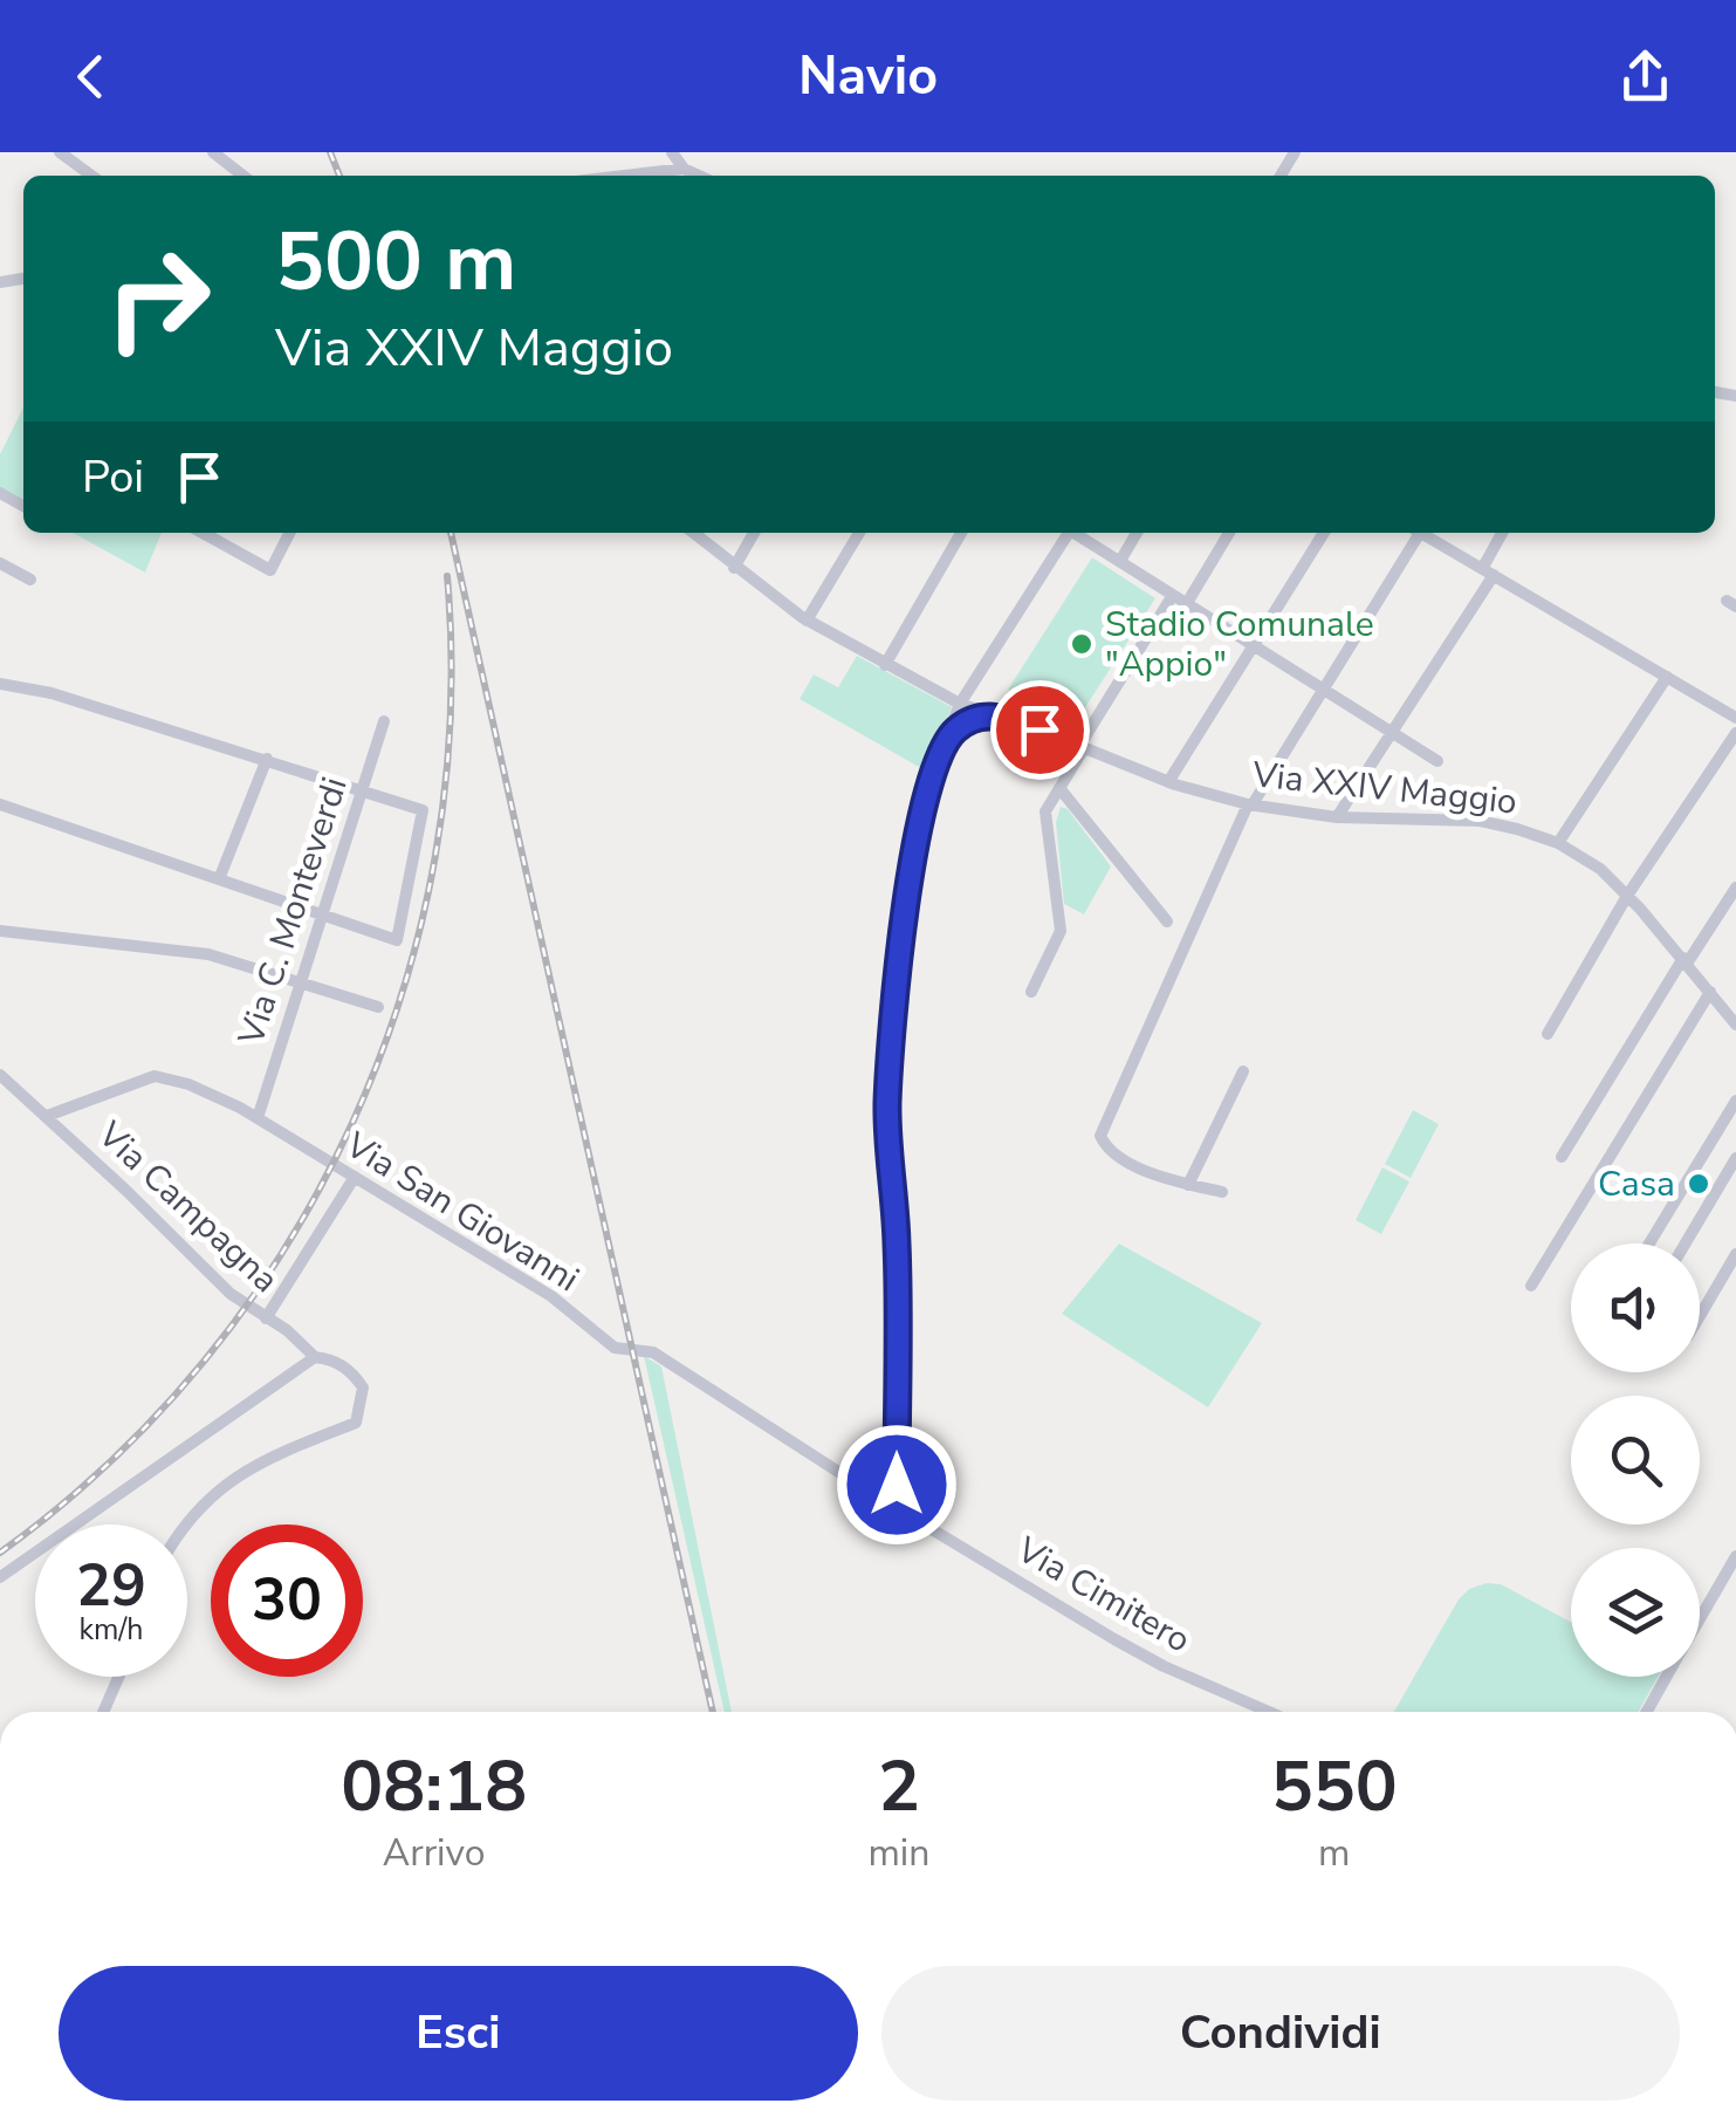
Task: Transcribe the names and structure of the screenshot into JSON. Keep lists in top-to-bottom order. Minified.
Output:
{"streets":{"street":["Via XXIV Maggio","Via C. Monteverdi","Via Campagna","Via San Giovanni","Via Cimitero"]},"crossings":[["Via C. Monteverdi","Via San Giovanni"],["Via Campagna","Via San Giovanni"],["Via San Giovanni","Via Cimitero"]],"places":["Stadio Comunale \"Appio\"","Casa"],"page":{"header":"Navio","turn":["500 m","Via XXIV Maggio"],"then":"Poi","speed":"29 km/h","limit":"30","eta":["08:18","Arrivo","2","min","550","m"],"buttons":["Esci","Condividi"]}}
